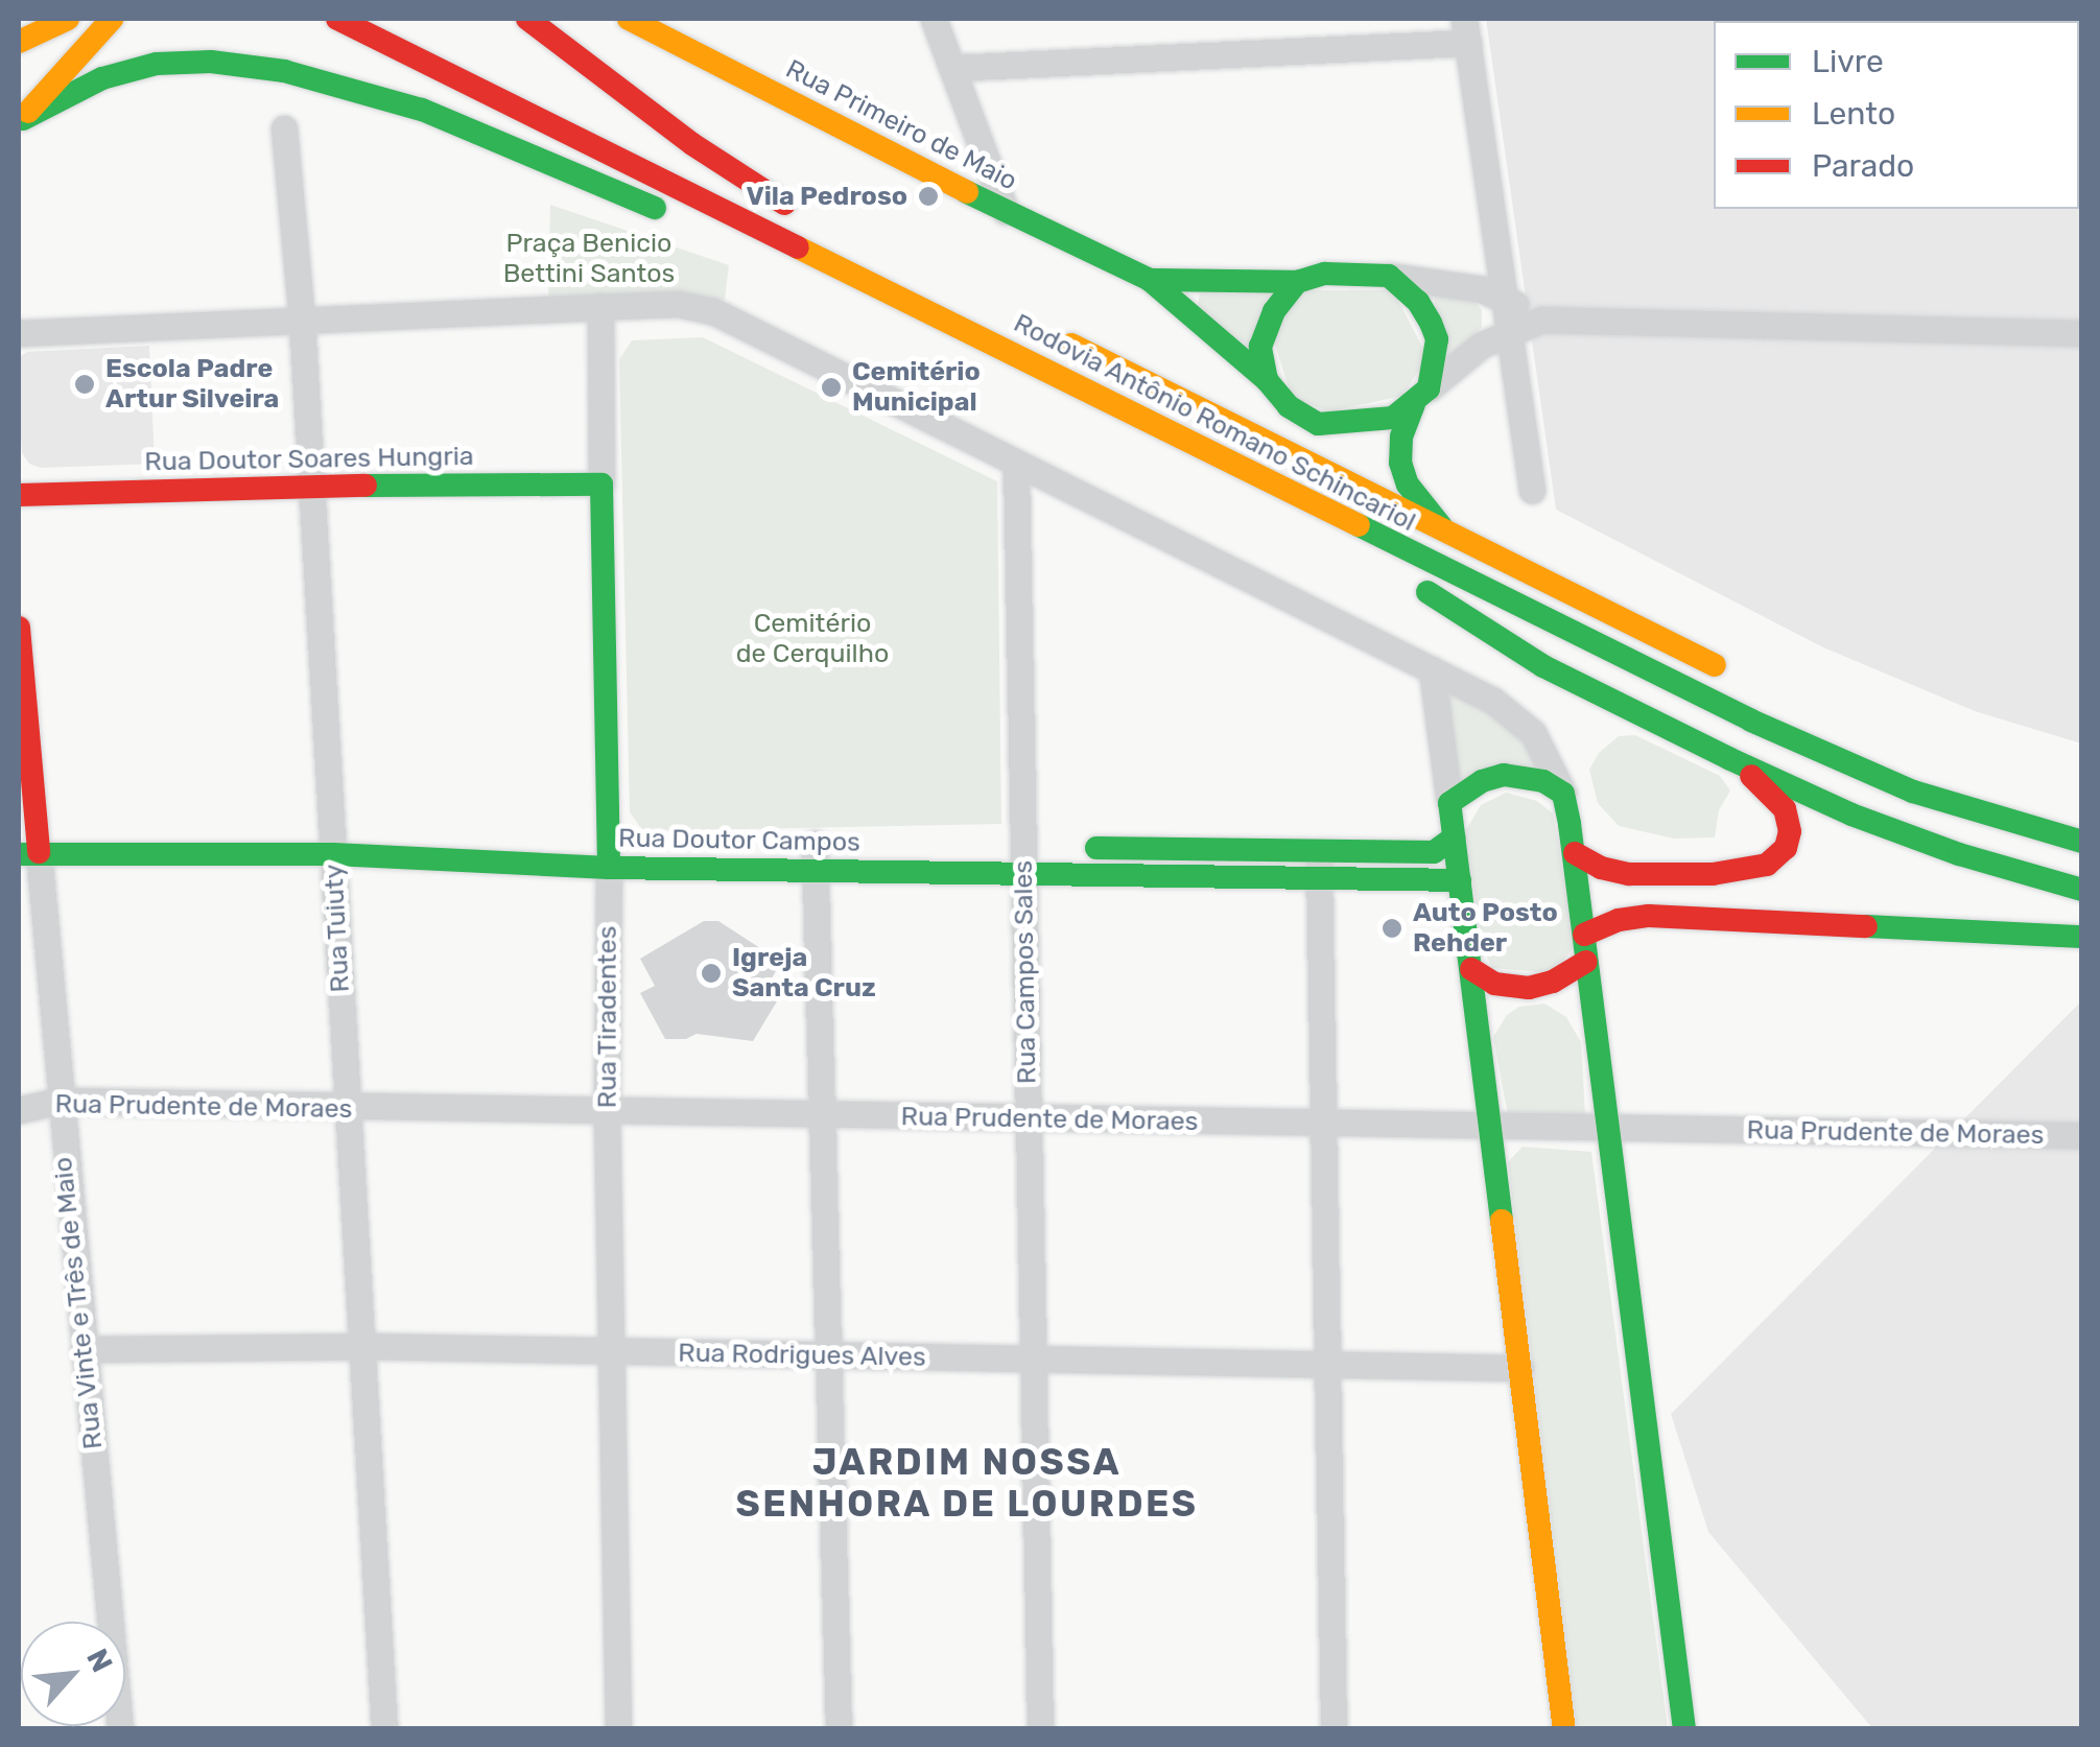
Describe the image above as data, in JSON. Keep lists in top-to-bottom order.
{
  "streets": {
    "main road": [
      "Rua Primeiro de Maio",
      "Rodovia Antônio Romano Schincariol",
      "Rua Doutor Soares Hungria",
      "Rua Doutor Campos",
      "Rua Tiradentes",
      "Rua Vinte e Três de Maio"
    ],
    "street": [
      "Rua Tuiuty",
      "Rua Campos Sales",
      "Rua Prudente de Moraes",
      "Rua Rodrigues Alves"
    ]
  },
  "crossings": [
    ["Rua Doutor Soares Hungria", "Rua Tuiuty"],
    ["Rua Doutor Soares Hungria", "Rua Tiradentes"],
    ["Rua Doutor Campos", "Rua Tuiuty"],
    ["Rua Doutor Campos", "Rua Campos Sales"],
    ["Rua Doutor Campos", "Rua Tiradentes"],
    ["Rua Doutor Campos", "Rua Vinte e Três de Maio"],
    ["Rua Tuiuty", "Rua Prudente de Moraes"],
    ["Rua Tuiuty", "Rua Rodrigues Alves"],
    ["Rua Campos Sales", "Rua Prudente de Moraes"],
    ["Rua Campos Sales", "Rua Rodrigues Alves"],
    ["Rua Tiradentes", "Rua Prudente de Moraes"],
    ["Rua Tiradentes", "Rua Rodrigues Alves"],
    ["Rua Prudente de Moraes", "Rua Vinte e Três de Maio"],
    ["Rua Vinte e Três de Maio", "Rua Rodrigues Alves"]
  ],
  "districts": ["JARDIM NOSSA SENHORA DE LOURDES"],
  "parks": ["Praça Benicio Bettini Santos", "Cemitério de Cerquilho"],
  "places": [
    "Vila Pedroso",
    "Escola Padre Artur Silveira",
    "Cemitério Municipal",
    "Auto Posto Rehder",
    "Igreja Santa Cruz"
  ],
  "legend": ["Livre", "Lento", "Parado"],
  "north": "top right"
}
